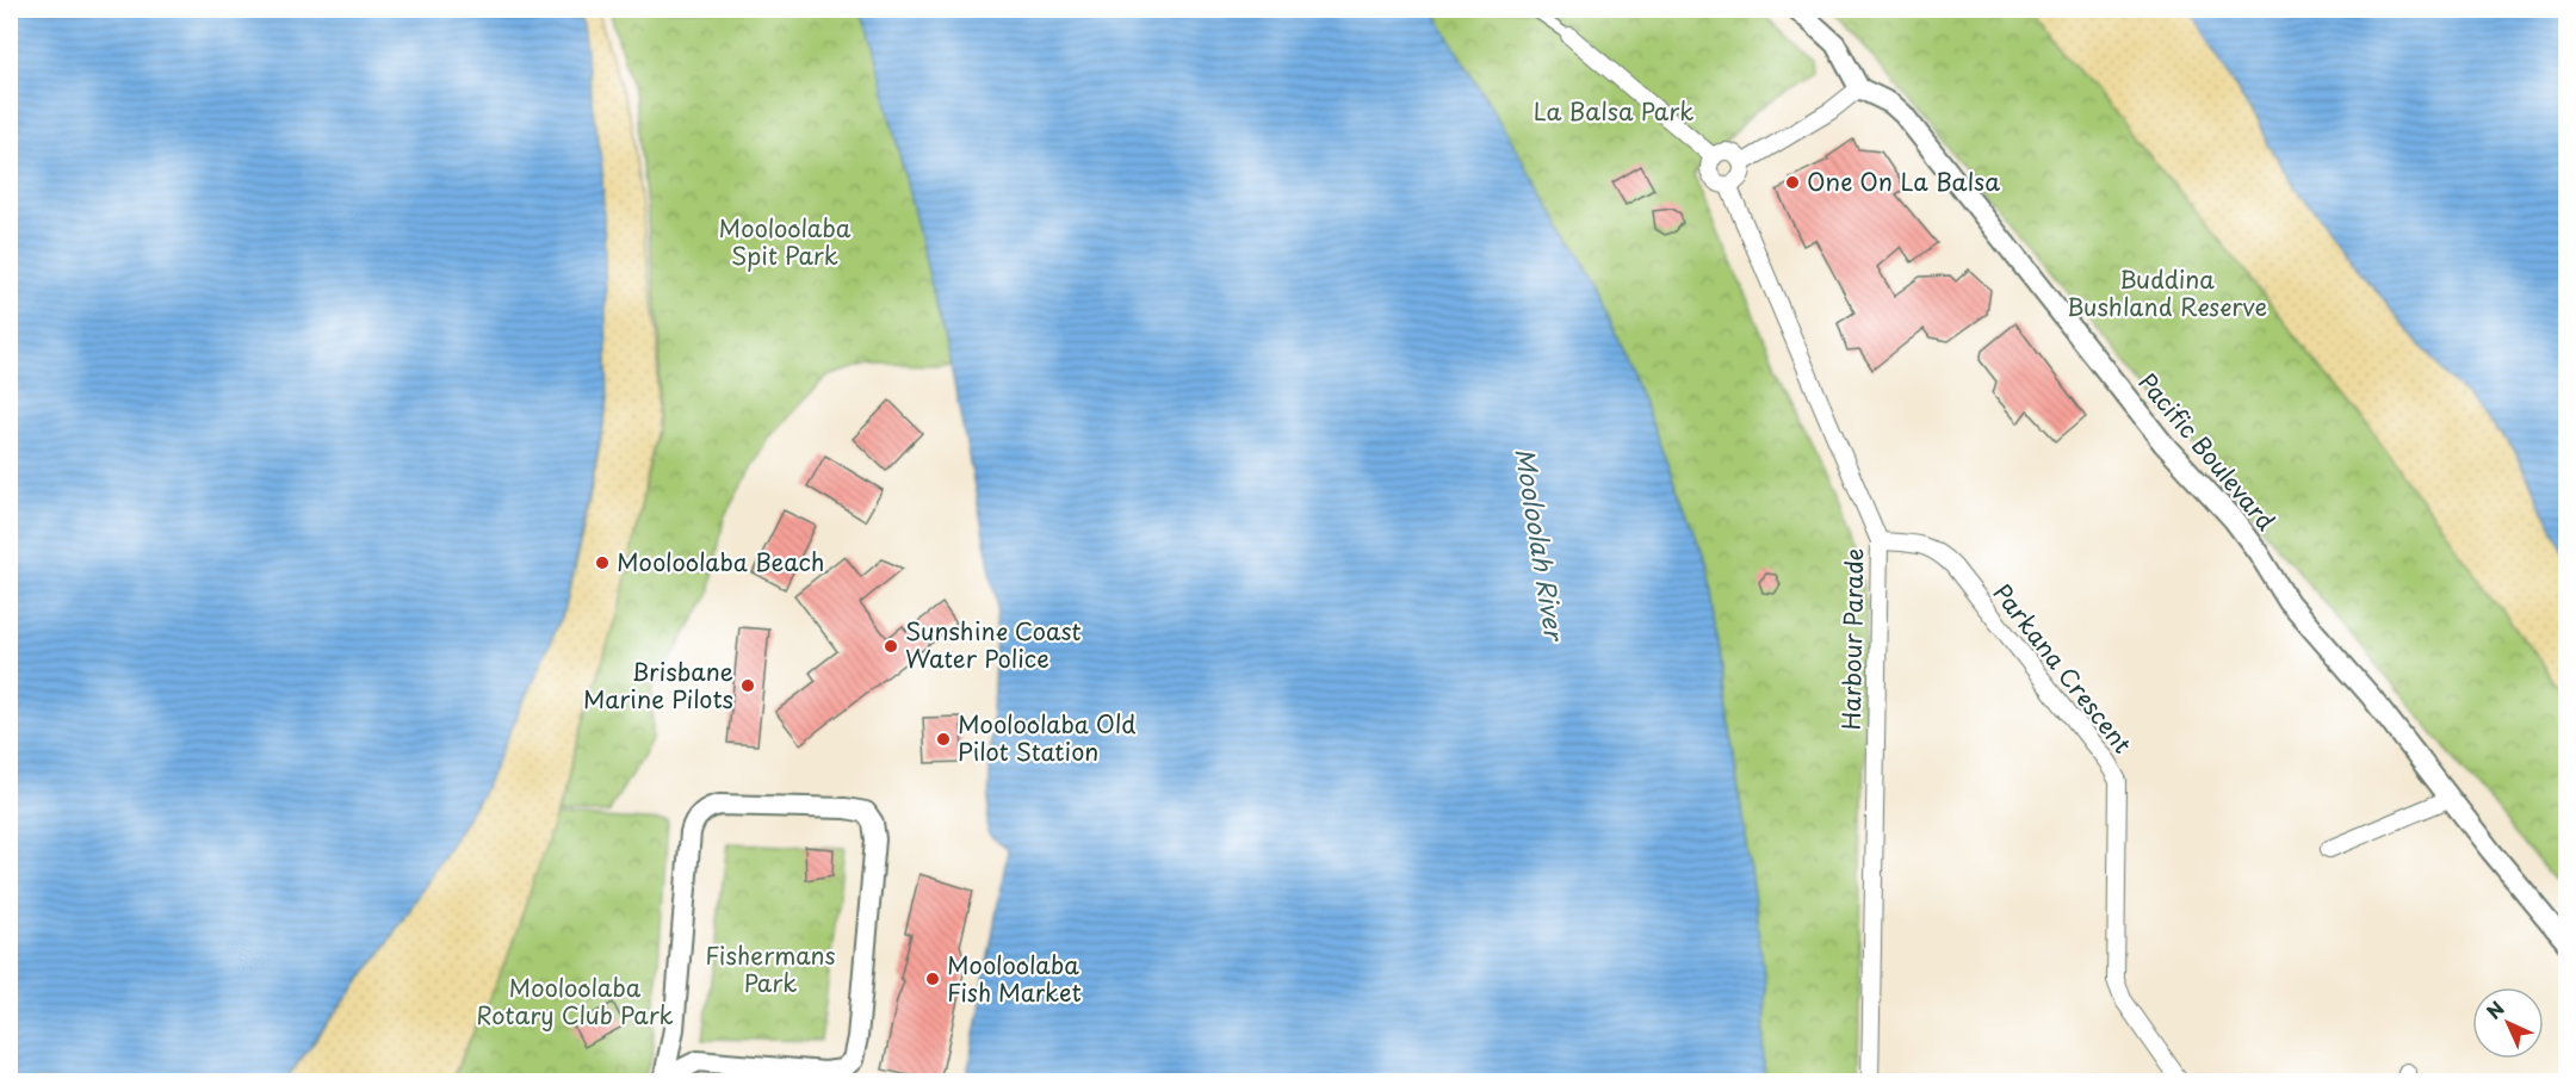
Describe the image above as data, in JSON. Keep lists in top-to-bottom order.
{
  "streets": {
    "street": ["Pacific Boulevard", "Harbour Parade", "Parkana Crescent"]
  },
  "crossings": [
    ["Harbour Parade", "Parkana Crescent"]
  ],
  "water": ["Mooloolah River"],
  "parks": [
    "La Balsa Park",
    "Mooloolaba Spit Park",
    "Buddina Bushland Reserve",
    "Fishermans Park",
    "Mooloolaba Rotary Club Park"
  ],
  "places": [
    "One On La Balsa",
    "Mooloolaba Beach",
    "Sunshine Coast Water Police",
    "Brisbane Marine Pilots",
    "Mooloolaba Old Pilot Station",
    "Mooloolaba Fish Market"
  ],
  "north": "top left"
}
